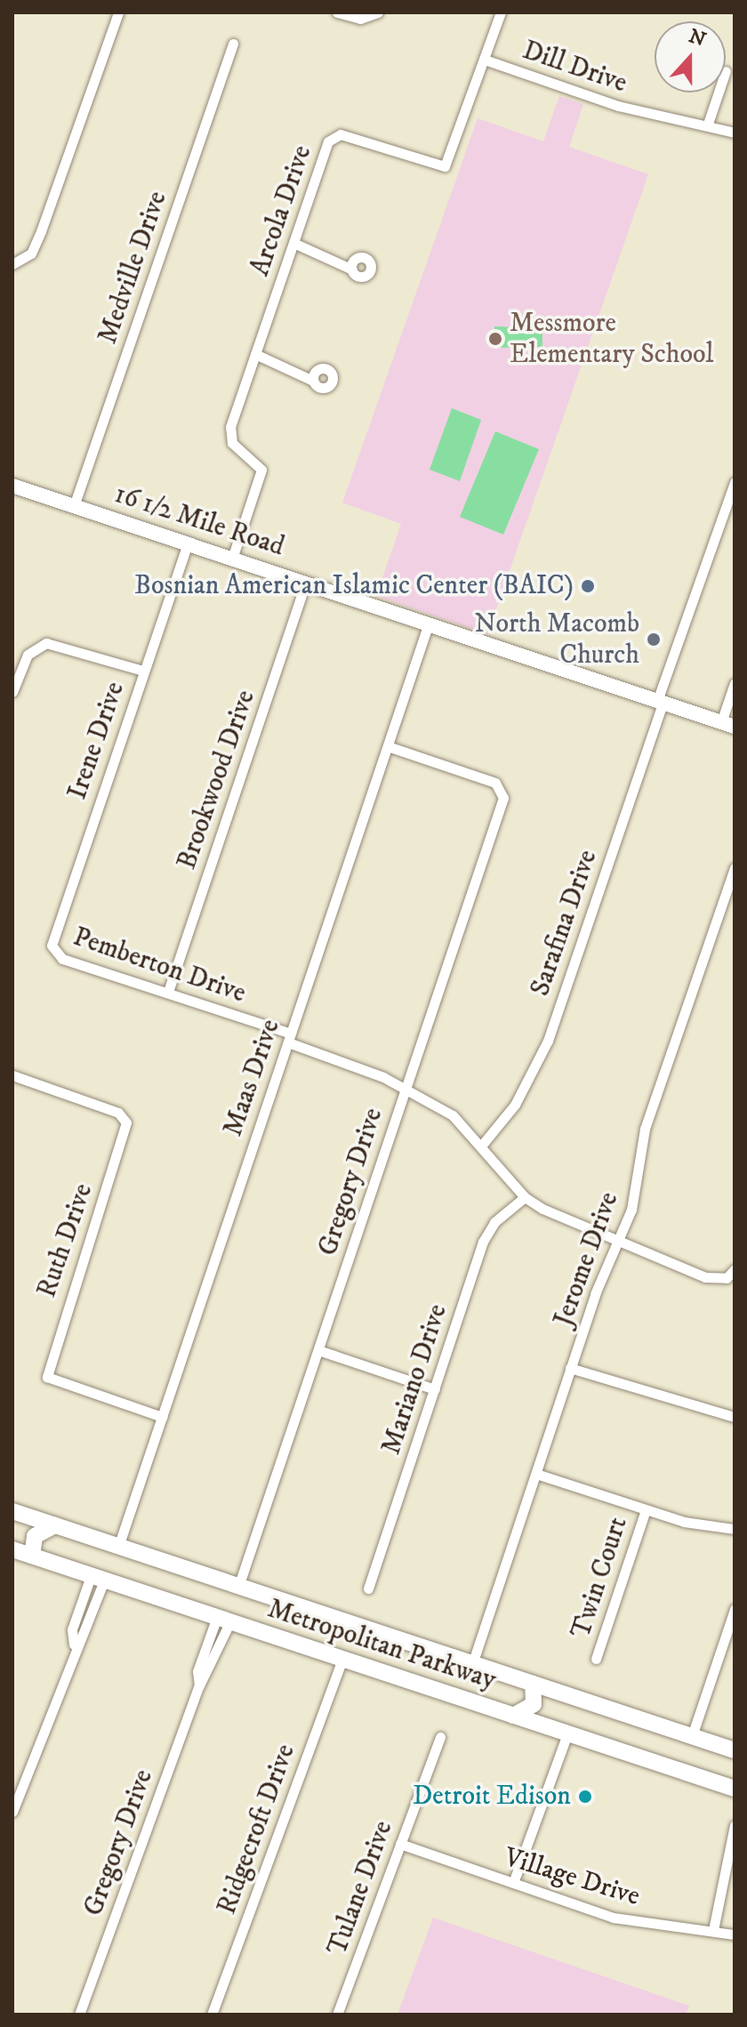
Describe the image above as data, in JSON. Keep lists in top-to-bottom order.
{
  "streets": {
    "main road": ["Metropolitan Parkway"],
    "street": [
      "Dill Drive",
      "Arcola Drive",
      "Medville Drive",
      "16 1/2 Mile Road",
      "Irene Drive",
      "Brookwood Drive",
      "Sarafina Drive",
      "Pemberton Drive",
      "Maas Drive",
      "Gregory Drive",
      "Ruth Drive",
      "Jerome Drive",
      "Mariano Drive",
      "Twin Court",
      "Ridgecroft Drive",
      "Village Drive",
      "Tulane Drive"
    ]
  },
  "crossings": [
    ["Dill Drive", "Arcola Drive"],
    ["Arcola Drive", "16 1/2 Mile Road"],
    ["Medville Drive", "16 1/2 Mile Road"],
    ["16 1/2 Mile Road", "Irene Drive"],
    ["16 1/2 Mile Road", "Brookwood Drive"],
    ["16 1/2 Mile Road", "Sarafina Drive"],
    ["16 1/2 Mile Road", "Maas Drive"],
    ["Irene Drive", "Pemberton Drive"],
    ["Brookwood Drive", "Pemberton Drive"],
    ["Sarafina Drive", "Pemberton Drive"],
    ["Pemberton Drive", "Maas Drive"],
    ["Pemberton Drive", "Gregory Drive"],
    ["Pemberton Drive", "Jerome Drive"],
    ["Pemberton Drive", "Mariano Drive"],
    ["Maas Drive", "Gregory Drive"],
    ["Maas Drive", "Ruth Drive"],
    ["Maas Drive", "Metropolitan Parkway"],
    ["Gregory Drive", "Metropolitan Parkway"],
    ["Jerome Drive", "Metropolitan Parkway"],
    ["Metropolitan Parkway", "Ridgecroft Drive"],
    ["Village Drive", "Tulane Drive"]
  ],
  "places": [
    "Messmore Elementary School",
    "Bosnian American Islamic Center (BAIC)",
    "North Macomb Church",
    "Detroit Edison"
  ],
  "north": "top"
}
